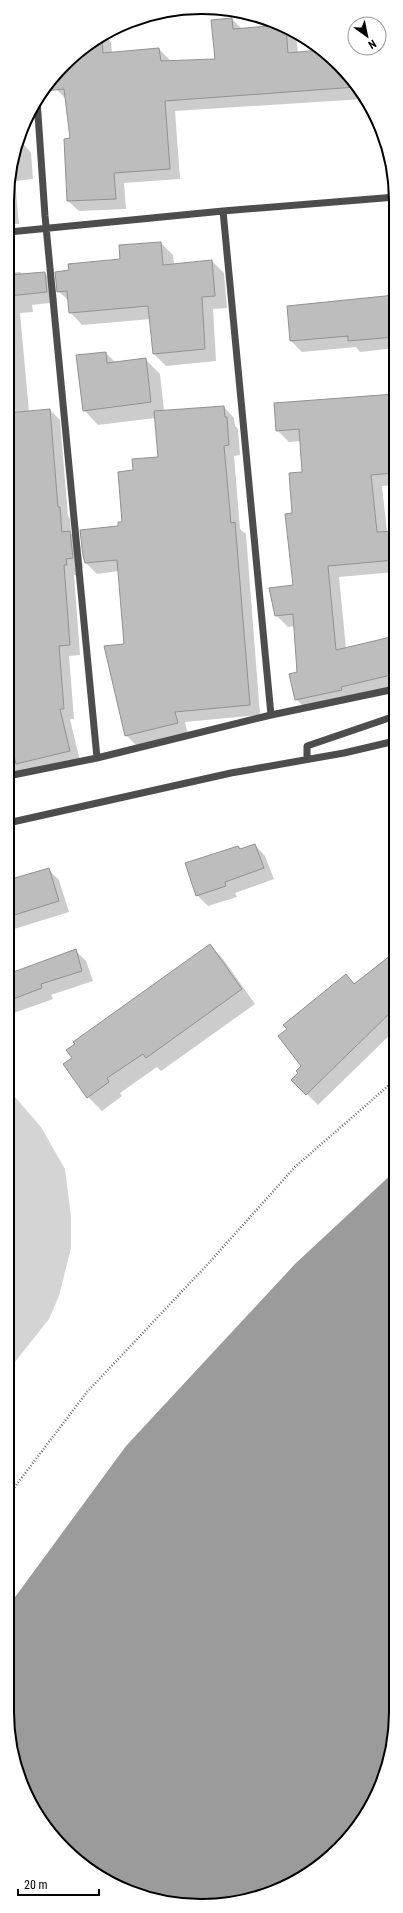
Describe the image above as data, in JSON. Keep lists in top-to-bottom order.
{
  "scale_bar": "20 m",
  "north": "bottom right"
}
